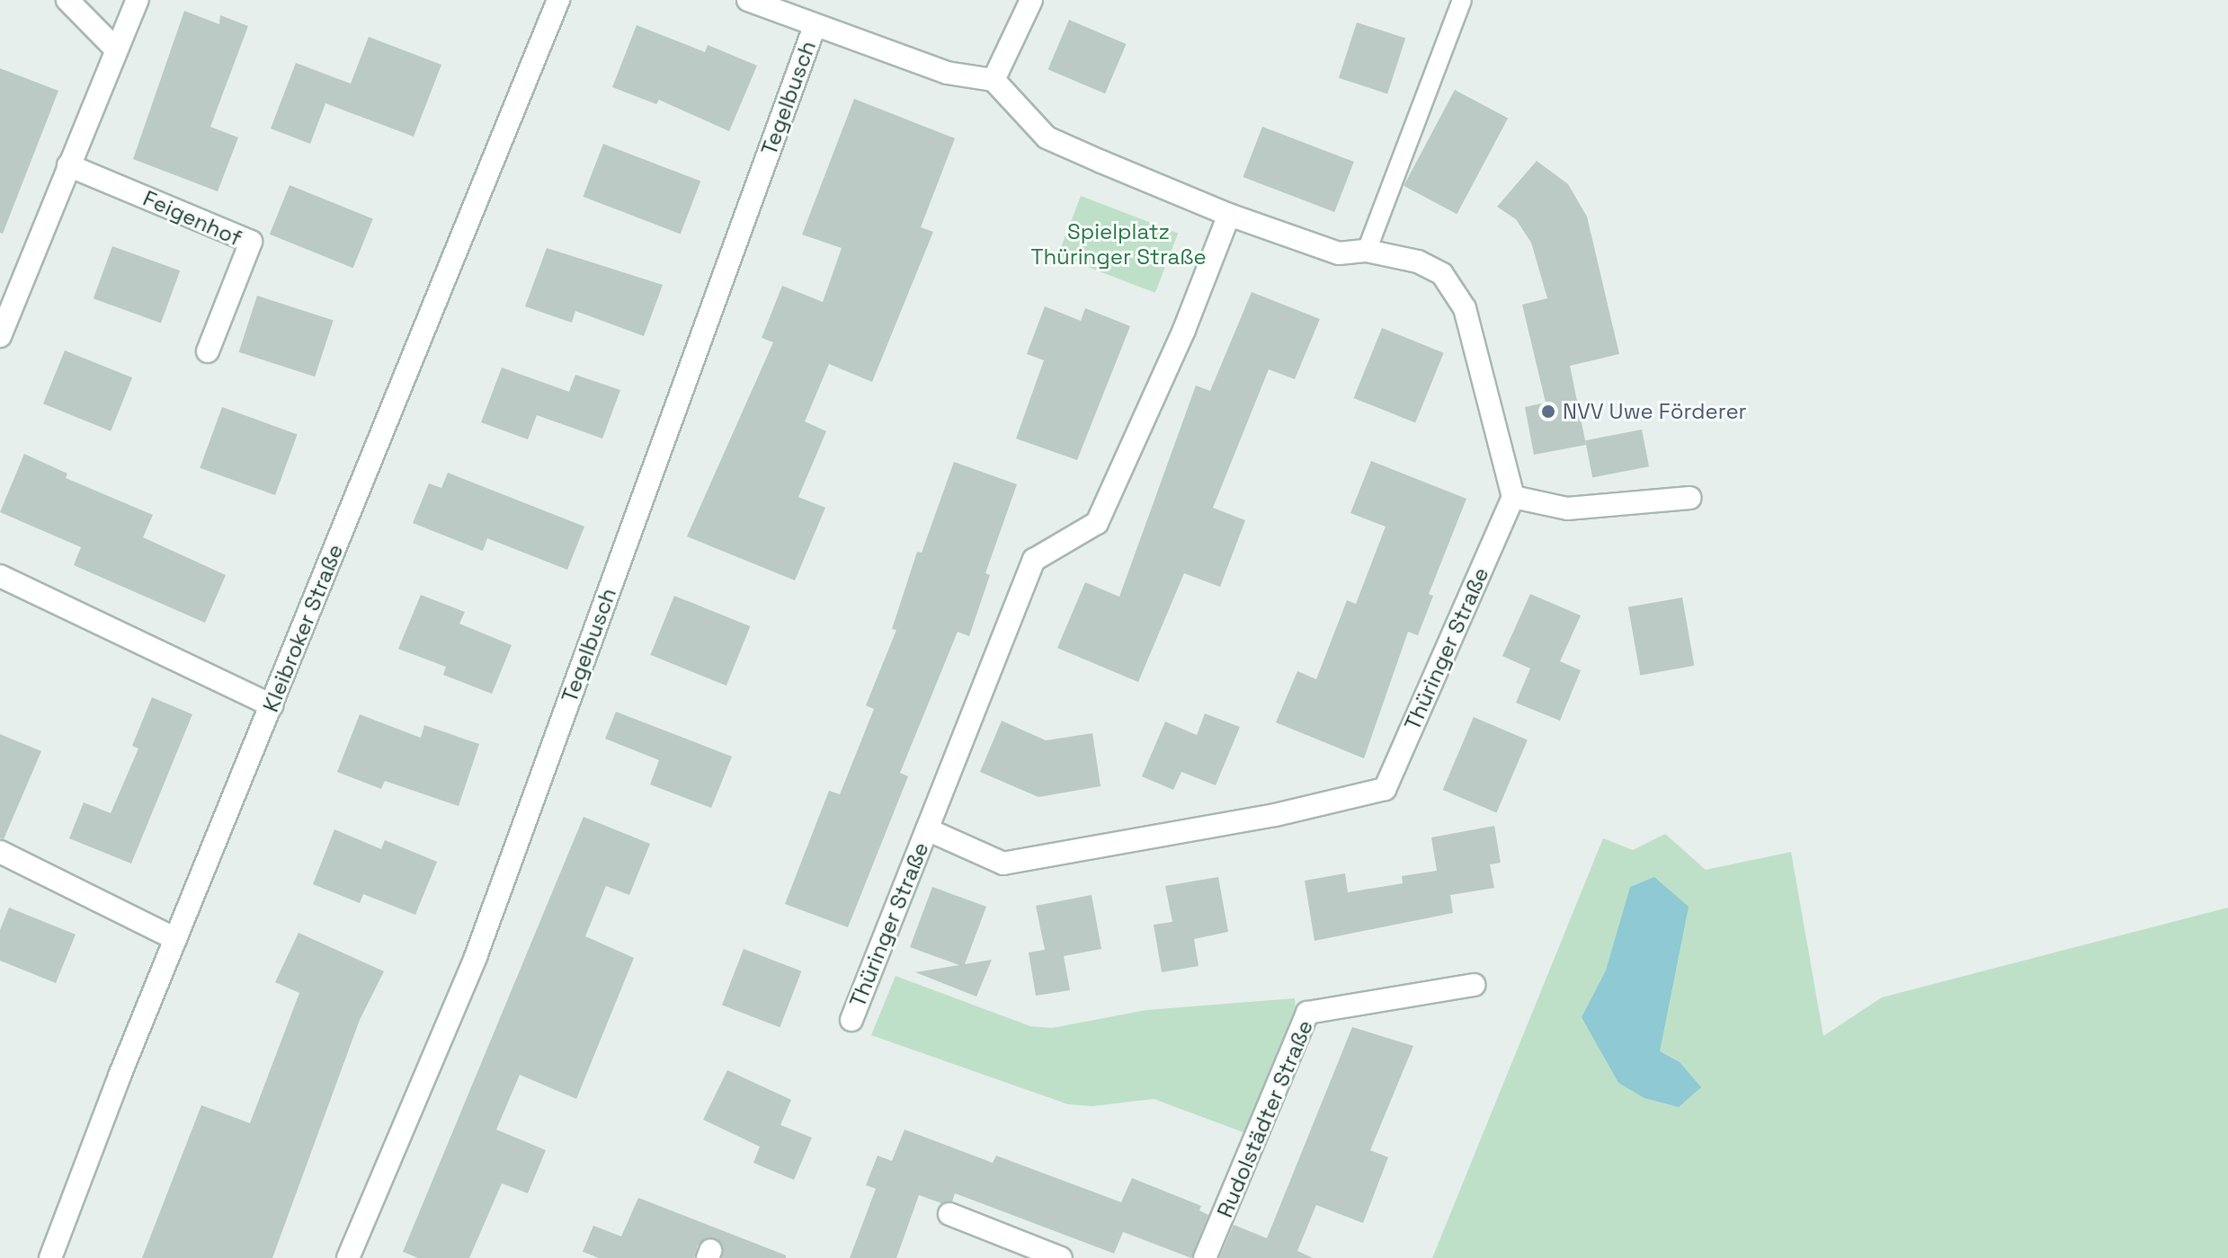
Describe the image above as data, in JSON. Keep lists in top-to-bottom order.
{
  "streets": {
    "street": [
      "Tegelbusch",
      "Feigenhof",
      "Kleibroker Straße",
      "Thüringer Straße",
      "Rudolstädter Straße"
    ]
  },
  "parks": ["Spielplatz Thüringer Straße"],
  "places": ["NVV Uwe Förderer"]
}
